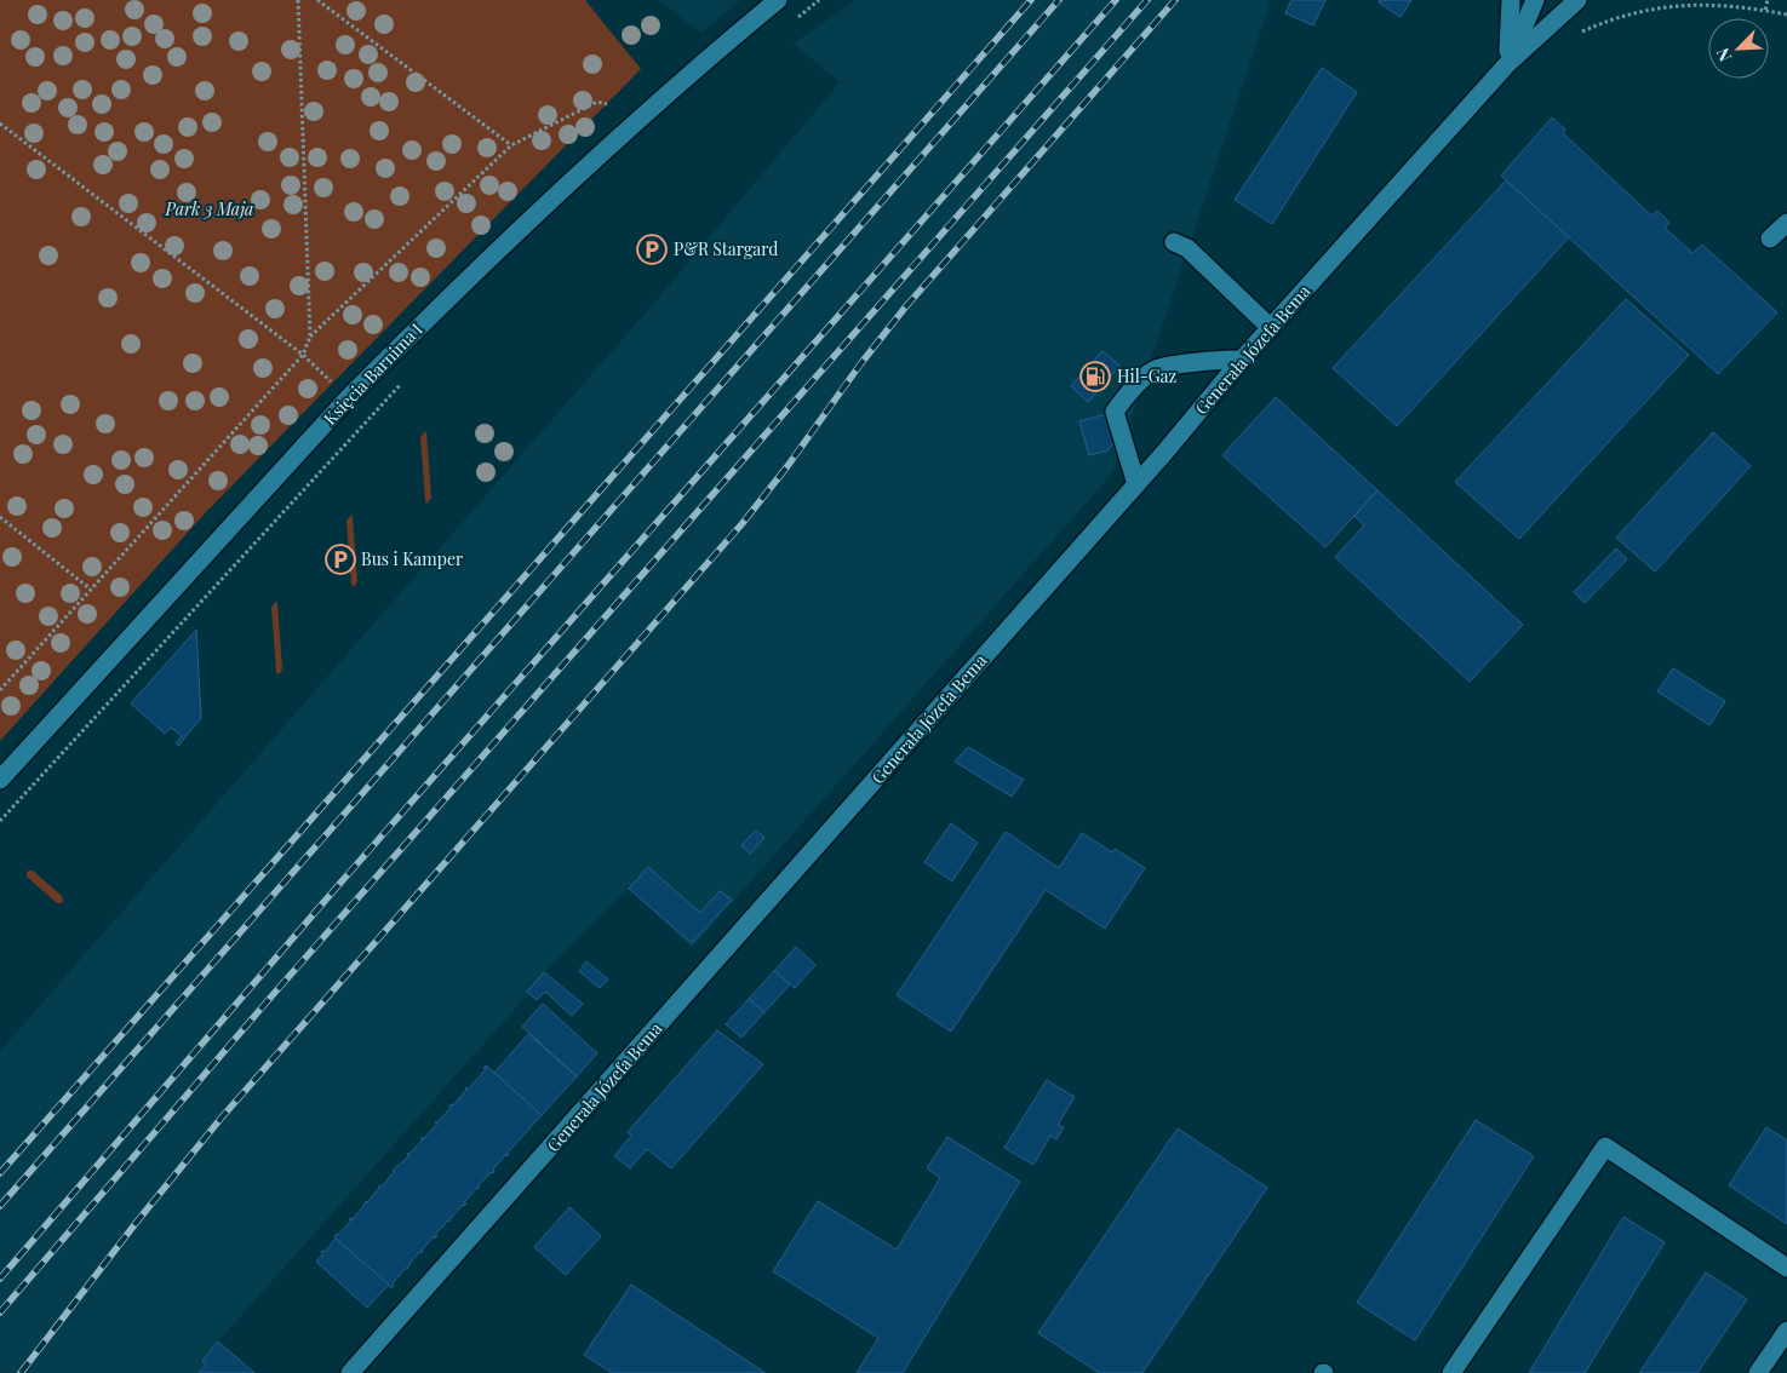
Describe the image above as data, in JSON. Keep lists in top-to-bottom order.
{
  "streets": {
    "street": ["Generała Józefa Bema", "Księcia Barnima I"]
  },
  "parks": ["Park 3 Maja"],
  "places": {
    "parking": ["P&R Stargard", "Bus i Kamper"],
    "fuel station": ["Hil-Gaz"]
  },
  "north": "bottom left"
}
